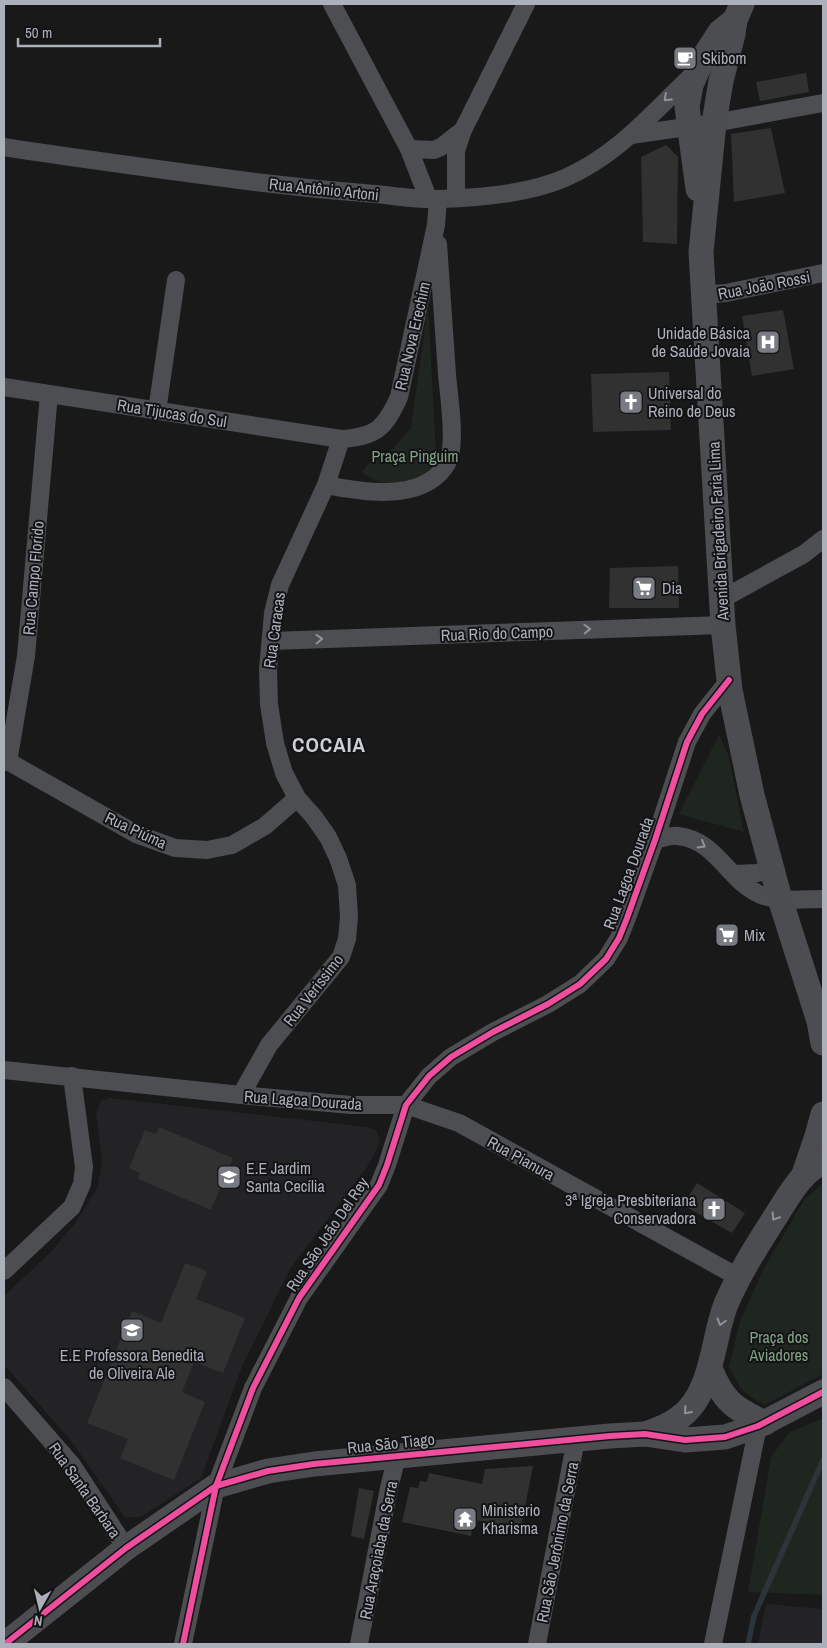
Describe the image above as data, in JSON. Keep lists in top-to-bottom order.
{
  "streets": {
    "main road": ["Avenida Brigadeiro Faria Lima", "Rua São Tiago"],
    "street": [
      "Rua Antônio Artoni",
      "Rua João Rossi",
      "Rua Nova Erechim",
      "Rua Tijucas do Sul",
      "Rua Campo Florido",
      "Rua Caracas",
      "Rua Rio do Campo",
      "Rua Piúma",
      "Rua Lagoa Dourada",
      "Rua Verissimo",
      "Rua Pianura",
      "Rua São João Del Rey",
      "Rua Santa Barbara",
      "Rua São Jerônimo da Serra",
      "Rua Araçoiaba da Serra"
    ]
  },
  "crossings": [
    ["Rua Antônio Artoni", "Rua Nova Erechim"],
    ["Rua João Rossi", "Avenida Brigadeiro Faria Lima"],
    ["Rua Nova Erechim", "Rua Tijucas do Sul"],
    ["Rua Nova Erechim", "Rua Caracas"],
    ["Rua Tijucas do Sul", "Rua Campo Florido"],
    ["Rua Tijucas do Sul", "Rua Caracas"],
    ["Avenida Brigadeiro Faria Lima", "Rua Rio do Campo"],
    ["Avenida Brigadeiro Faria Lima", "Rua Lagoa Dourada"],
    ["Rua Campo Florido", "Rua Piúma"],
    ["Rua Caracas", "Rua Rio do Campo"],
    ["Rua Caracas", "Rua Piúma"],
    ["Rua Caracas", "Rua Verissimo"],
    ["Rua Piúma", "Rua Verissimo"],
    ["Rua Lagoa Dourada", "Rua Verissimo"],
    ["Rua Lagoa Dourada", "Rua Pianura"],
    ["Rua Lagoa Dourada", "Rua São João Del Rey"],
    ["Rua Pianura", "Rua São João Del Rey"],
    ["Rua São João Del Rey", "Rua São Tiago"],
    ["Rua São Tiago", "Rua Santa Barbara"],
    ["Rua São Tiago", "Rua São Jerônimo da Serra"],
    ["Rua São Tiago", "Rua Araçoiaba da Serra"]
  ],
  "one_way": ["Rua Rio do Campo"],
  "districts": ["COCAIA"],
  "parks": ["Praça Pinguim", "Praça dos Aviadores"],
  "places": {
    "cafe": ["Skibom"],
    "hospital": ["Unidade Básica de Saúde Jovaia"],
    "church": ["Universal do Reino de Deus", "3ª Igreja Presbiteriana Conservadora"],
    "supermarket": ["Dia", "Mix"],
    "school or university": ["E.E Jardim Santa Cecília", "E.E Professora Benedita de Oliveira Ale"],
    "temple": ["Ministerio Kharisma"]
  },
  "scale_bar": "50 m",
  "north": "bottom"
}
